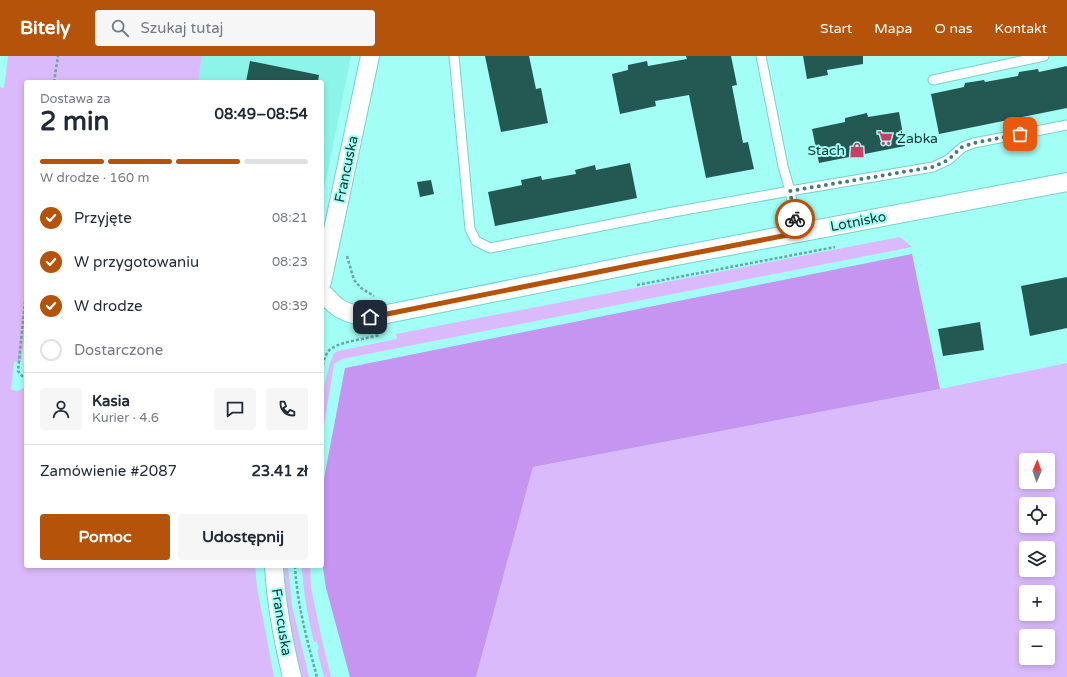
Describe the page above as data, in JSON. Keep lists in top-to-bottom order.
{
  "streets": {
    "street": ["Francuska", "Lotnisko"]
  },
  "places": {
    "supermarket": ["Żabka"],
    "shop": ["Stach"]
  },
  "north": "top",
  "page": {
    "header": "Bitely",
    "search": "Szukaj tutaj",
    "nav": [
      "Start",
      "Mapa",
      "O nas",
      "Kontakt"
    ],
    "heading": ["2 min", "Dostawa za", "08:49–08:54"],
    "panel": [
      "Kasia",
      "Kurier · 4.6",
      "Zamówienie #2087",
      "23.41 zł"
    ],
    "bar": "W drodze · 160 m",
    "list": [
      ["Przyjęte", "08:21"],
      ["W przygotowaniu", "08:23"],
      ["W drodze", "08:39"],
      "Dostarczone"
    ],
    "map_buttons": ["+", "−"],
    "buttons": ["Pomoc", "Udostępnij"]
  }
}
